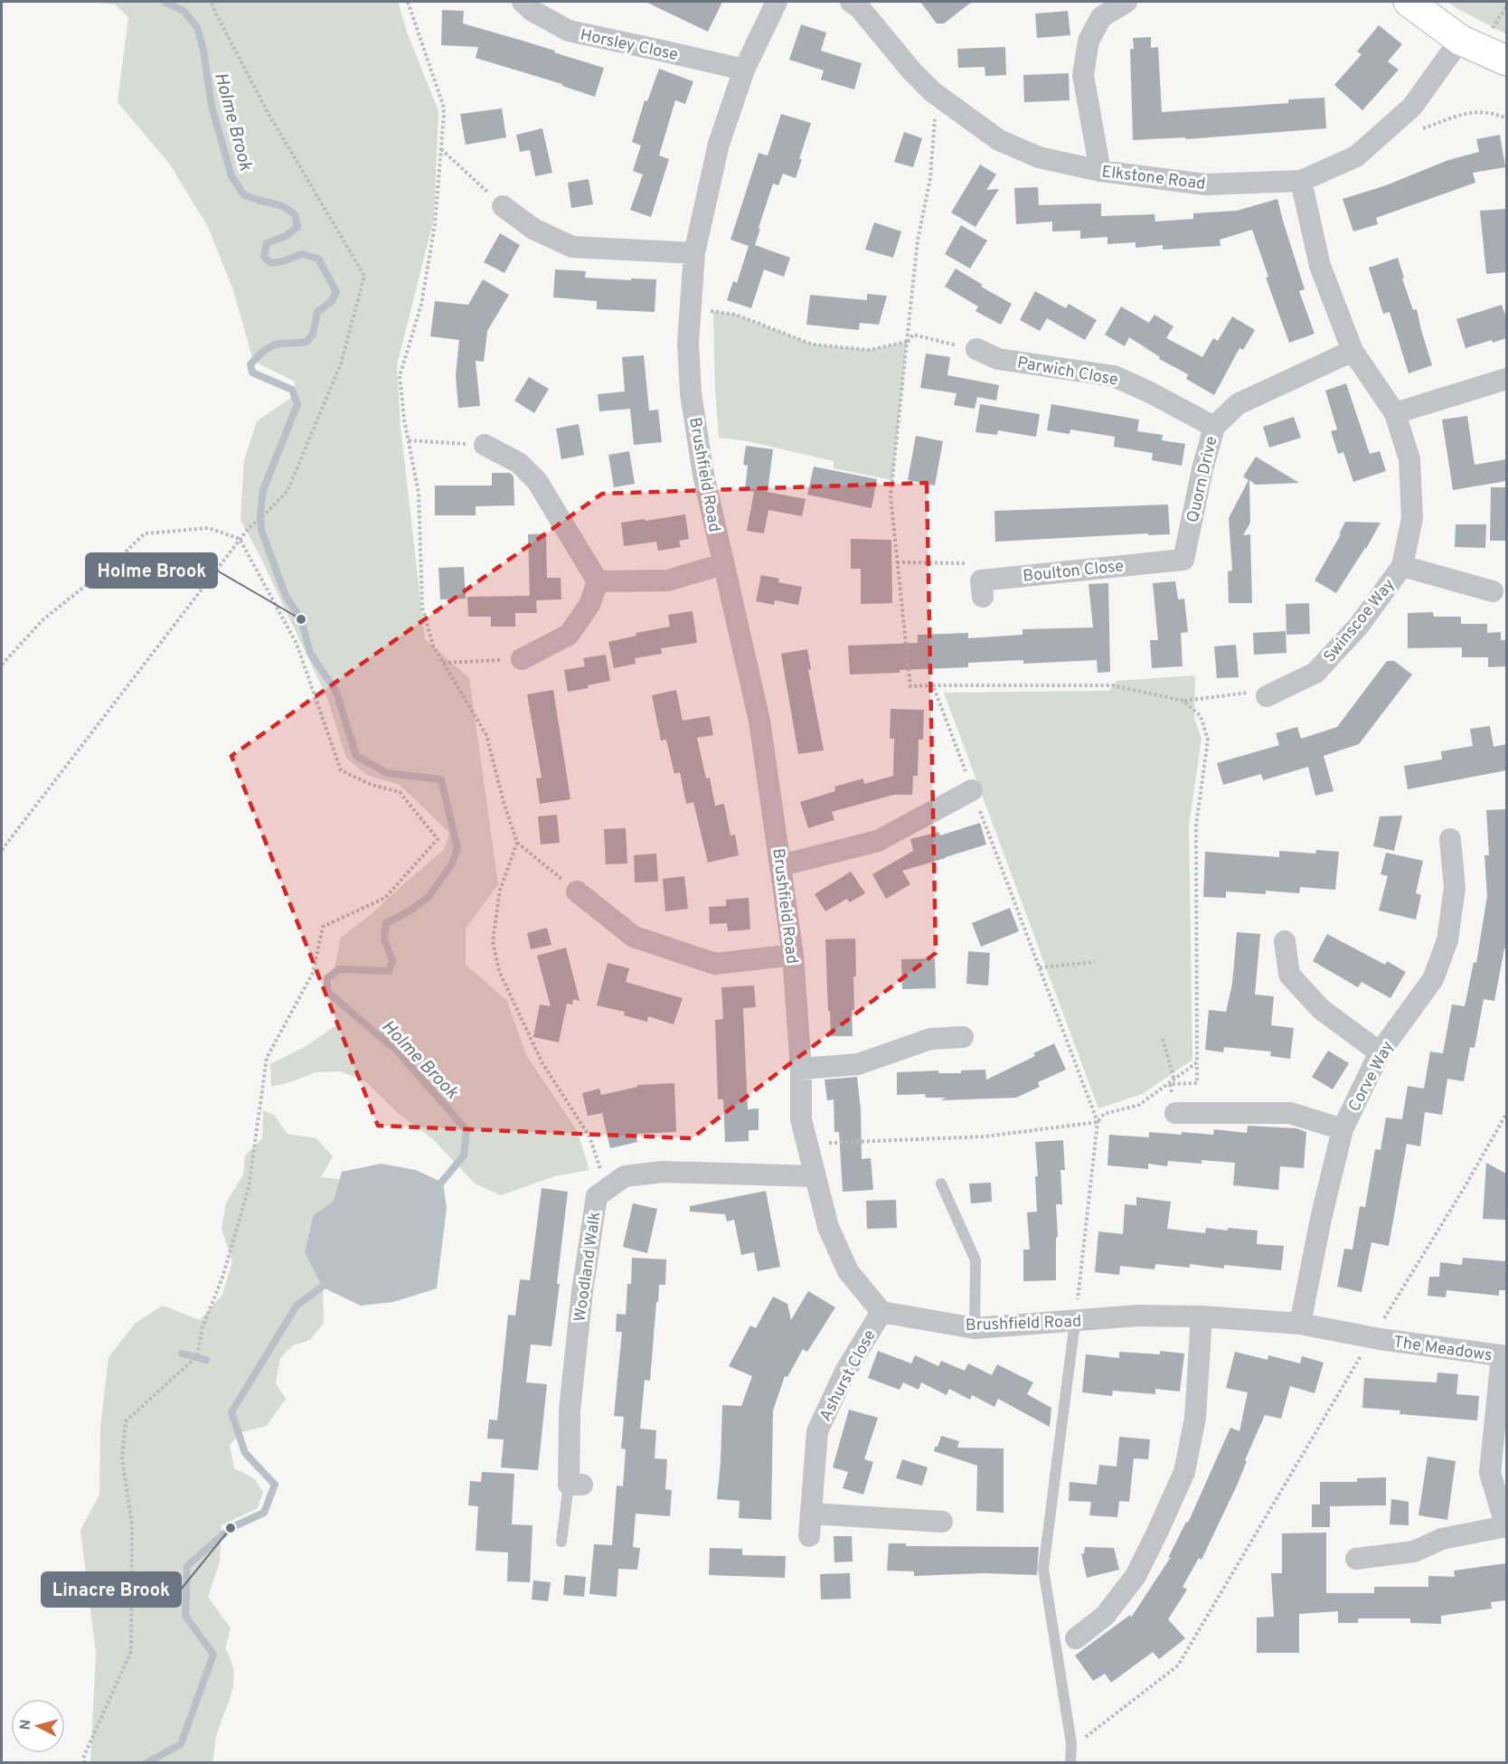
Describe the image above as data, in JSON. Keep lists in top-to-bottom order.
{
  "streets": {
    "street": [
      "Horsley Close",
      "Elkstone Road",
      "Parwich Close",
      "Brushfield Road",
      "Quorn Drive",
      "Boulton Close",
      "Swinscoe Way",
      "Corve Way",
      "Woodland Walk",
      "The Meadows",
      "Ashurst Close"
    ]
  },
  "crossings": [
    ["Horsley Close", "Brushfield Road"],
    ["Elkstone Road", "Swinscoe Way"],
    ["Parwich Close", "Quorn Drive"],
    ["Brushfield Road", "Corve Way"],
    ["Brushfield Road", "Woodland Walk"],
    ["Brushfield Road", "The Meadows"],
    ["Brushfield Road", "Ashurst Close"],
    ["Quorn Drive", "Boulton Close"],
    ["Quorn Drive", "Swinscoe Way"]
  ],
  "water": ["Holme Brook"],
  "places": ["Holme Brook", "Linacre Brook"],
  "north": "left"
}
